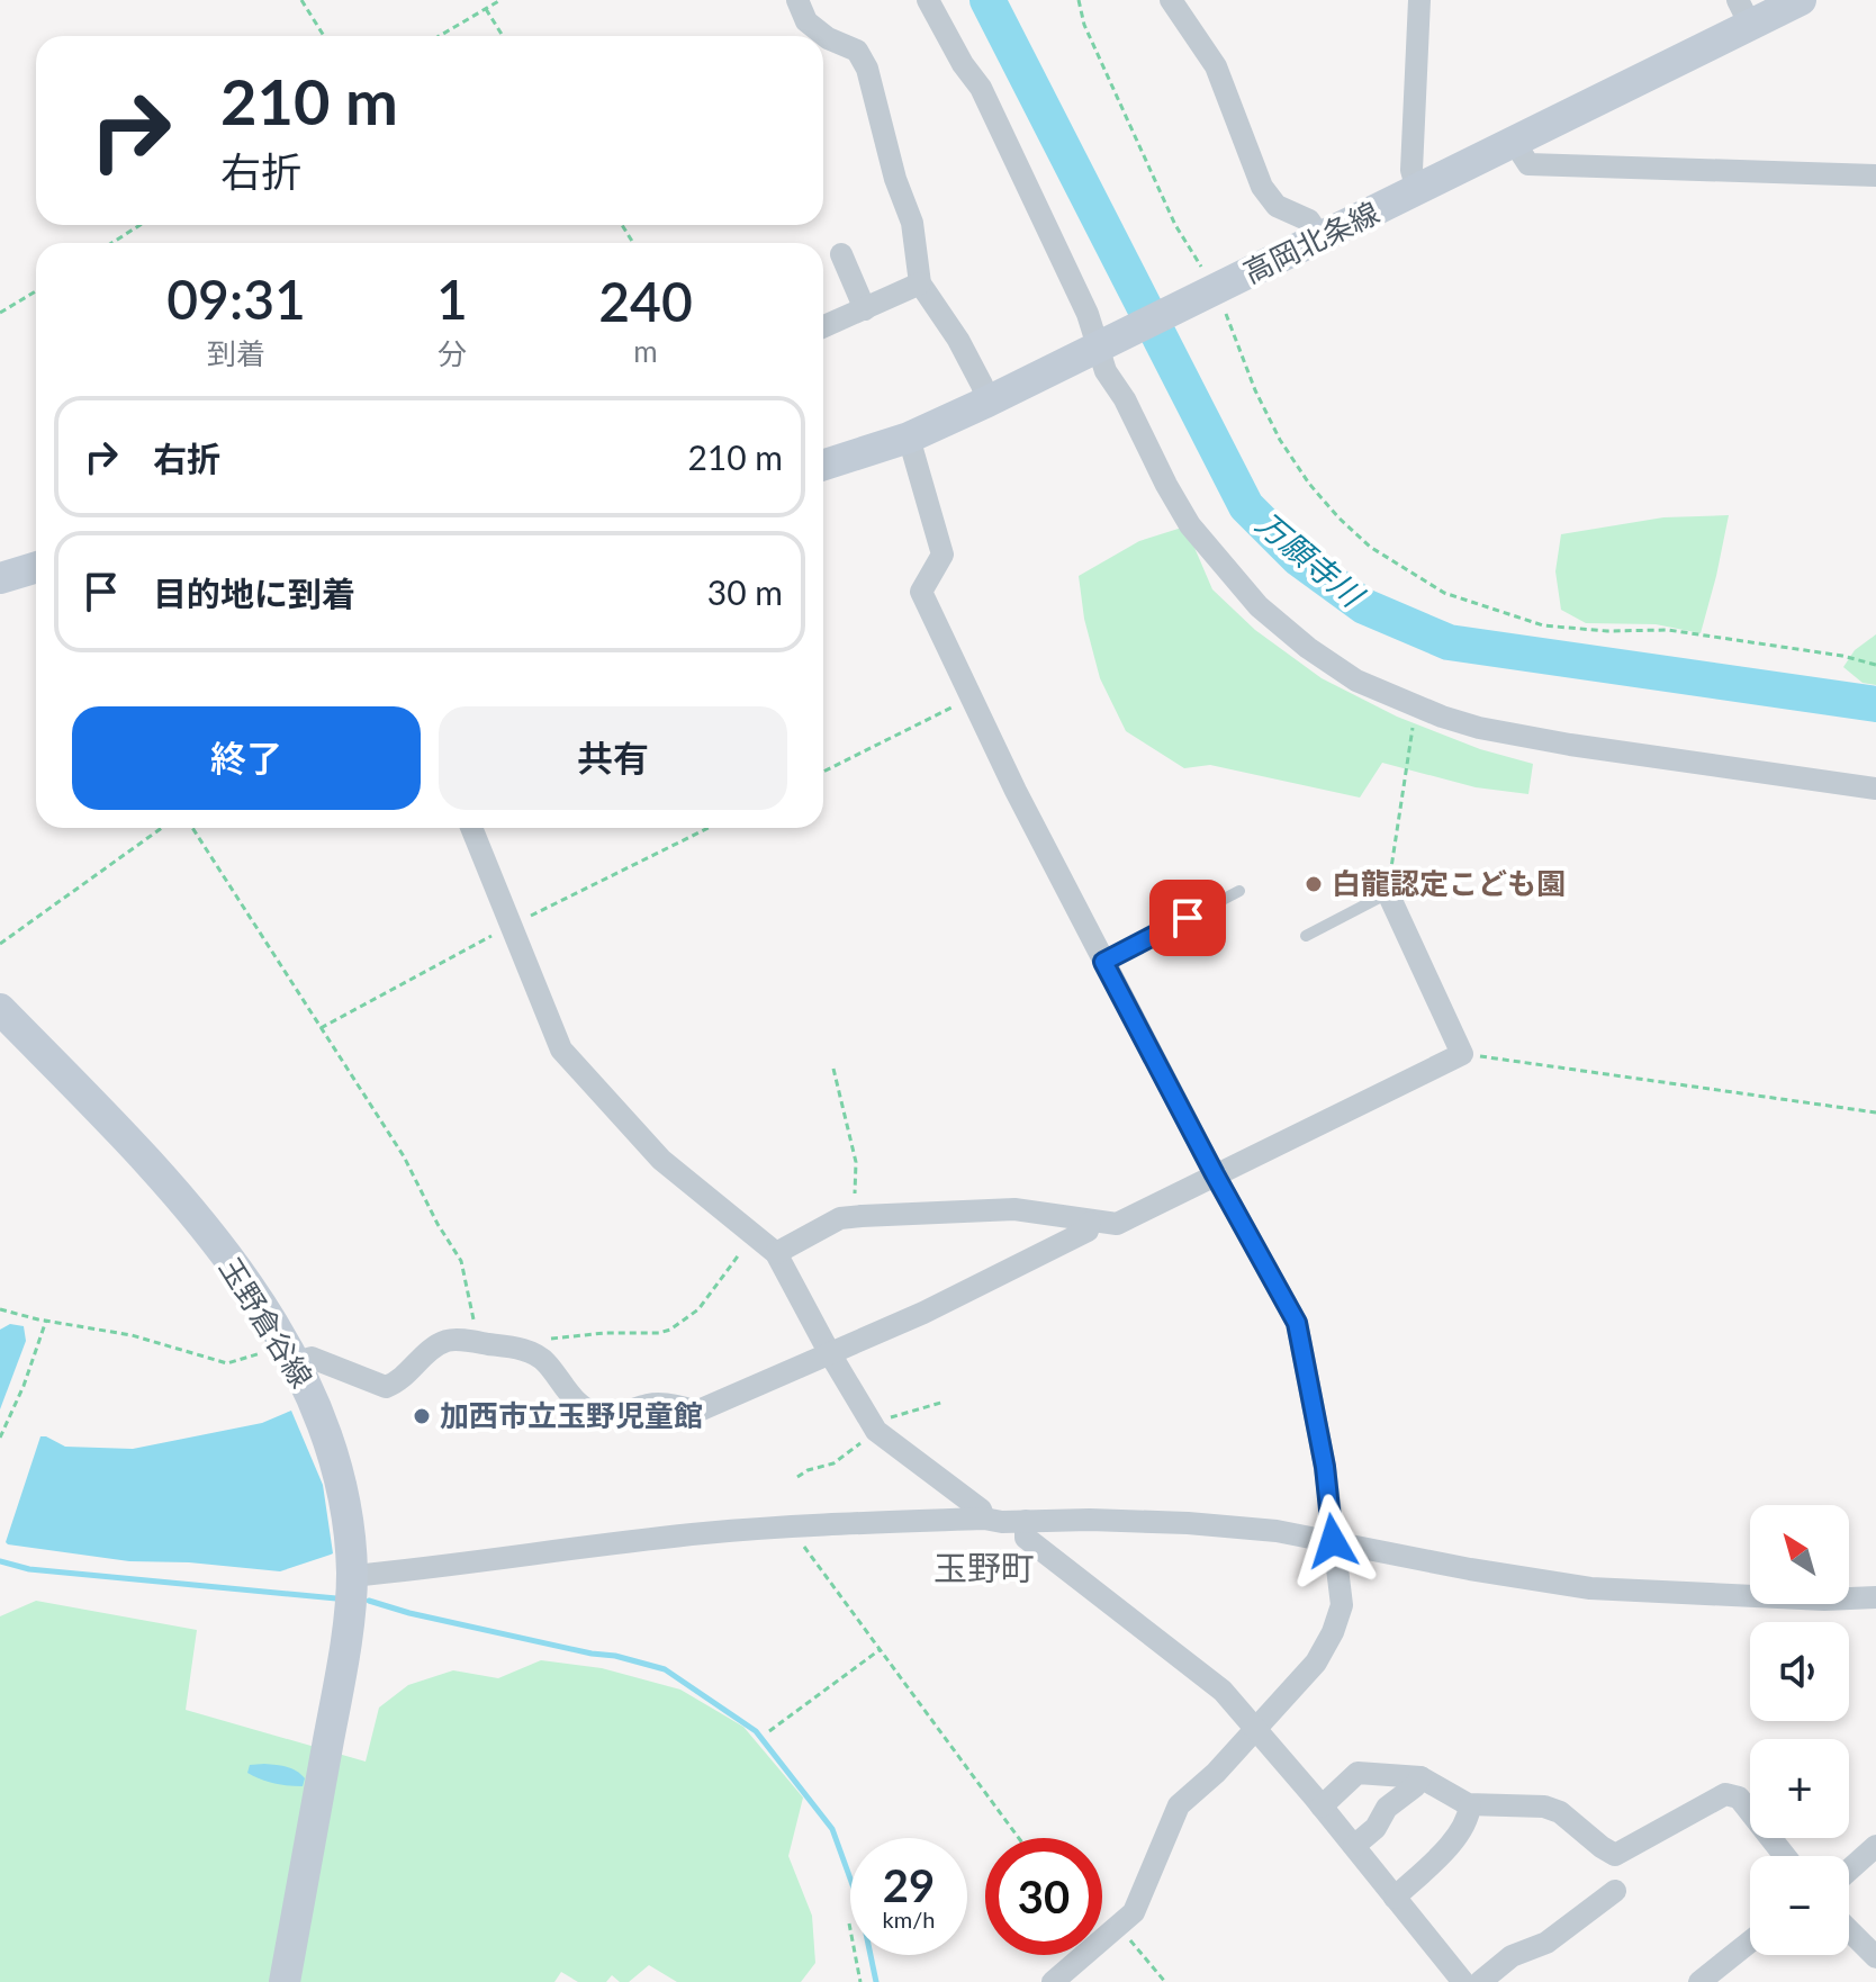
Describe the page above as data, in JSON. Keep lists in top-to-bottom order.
{
  "streets": {
    "main road": ["高岡北条線", "玉野倉谷線"]
  },
  "districts": ["玉野町"],
  "water": ["万願寺川"],
  "places": ["白龍認定こども園", "加西市立玉野児童館"],
  "north": "top left",
  "page": {
    "turn": ["210 m", "右折"],
    "eta": [
      "09:31",
      "到着",
      "1",
      "分",
      "240",
      "m"
    ],
    "list": [
      {
        "name": "右折",
        "value": "210 m"
      },
      {
        "name": "目的地に到着",
        "value": "30 m"
      }
    ],
    "buttons": ["終了", "共有"],
    "map_buttons": ["+", "−"],
    "speed": "29 km/h",
    "limit": "30"
  }
}
